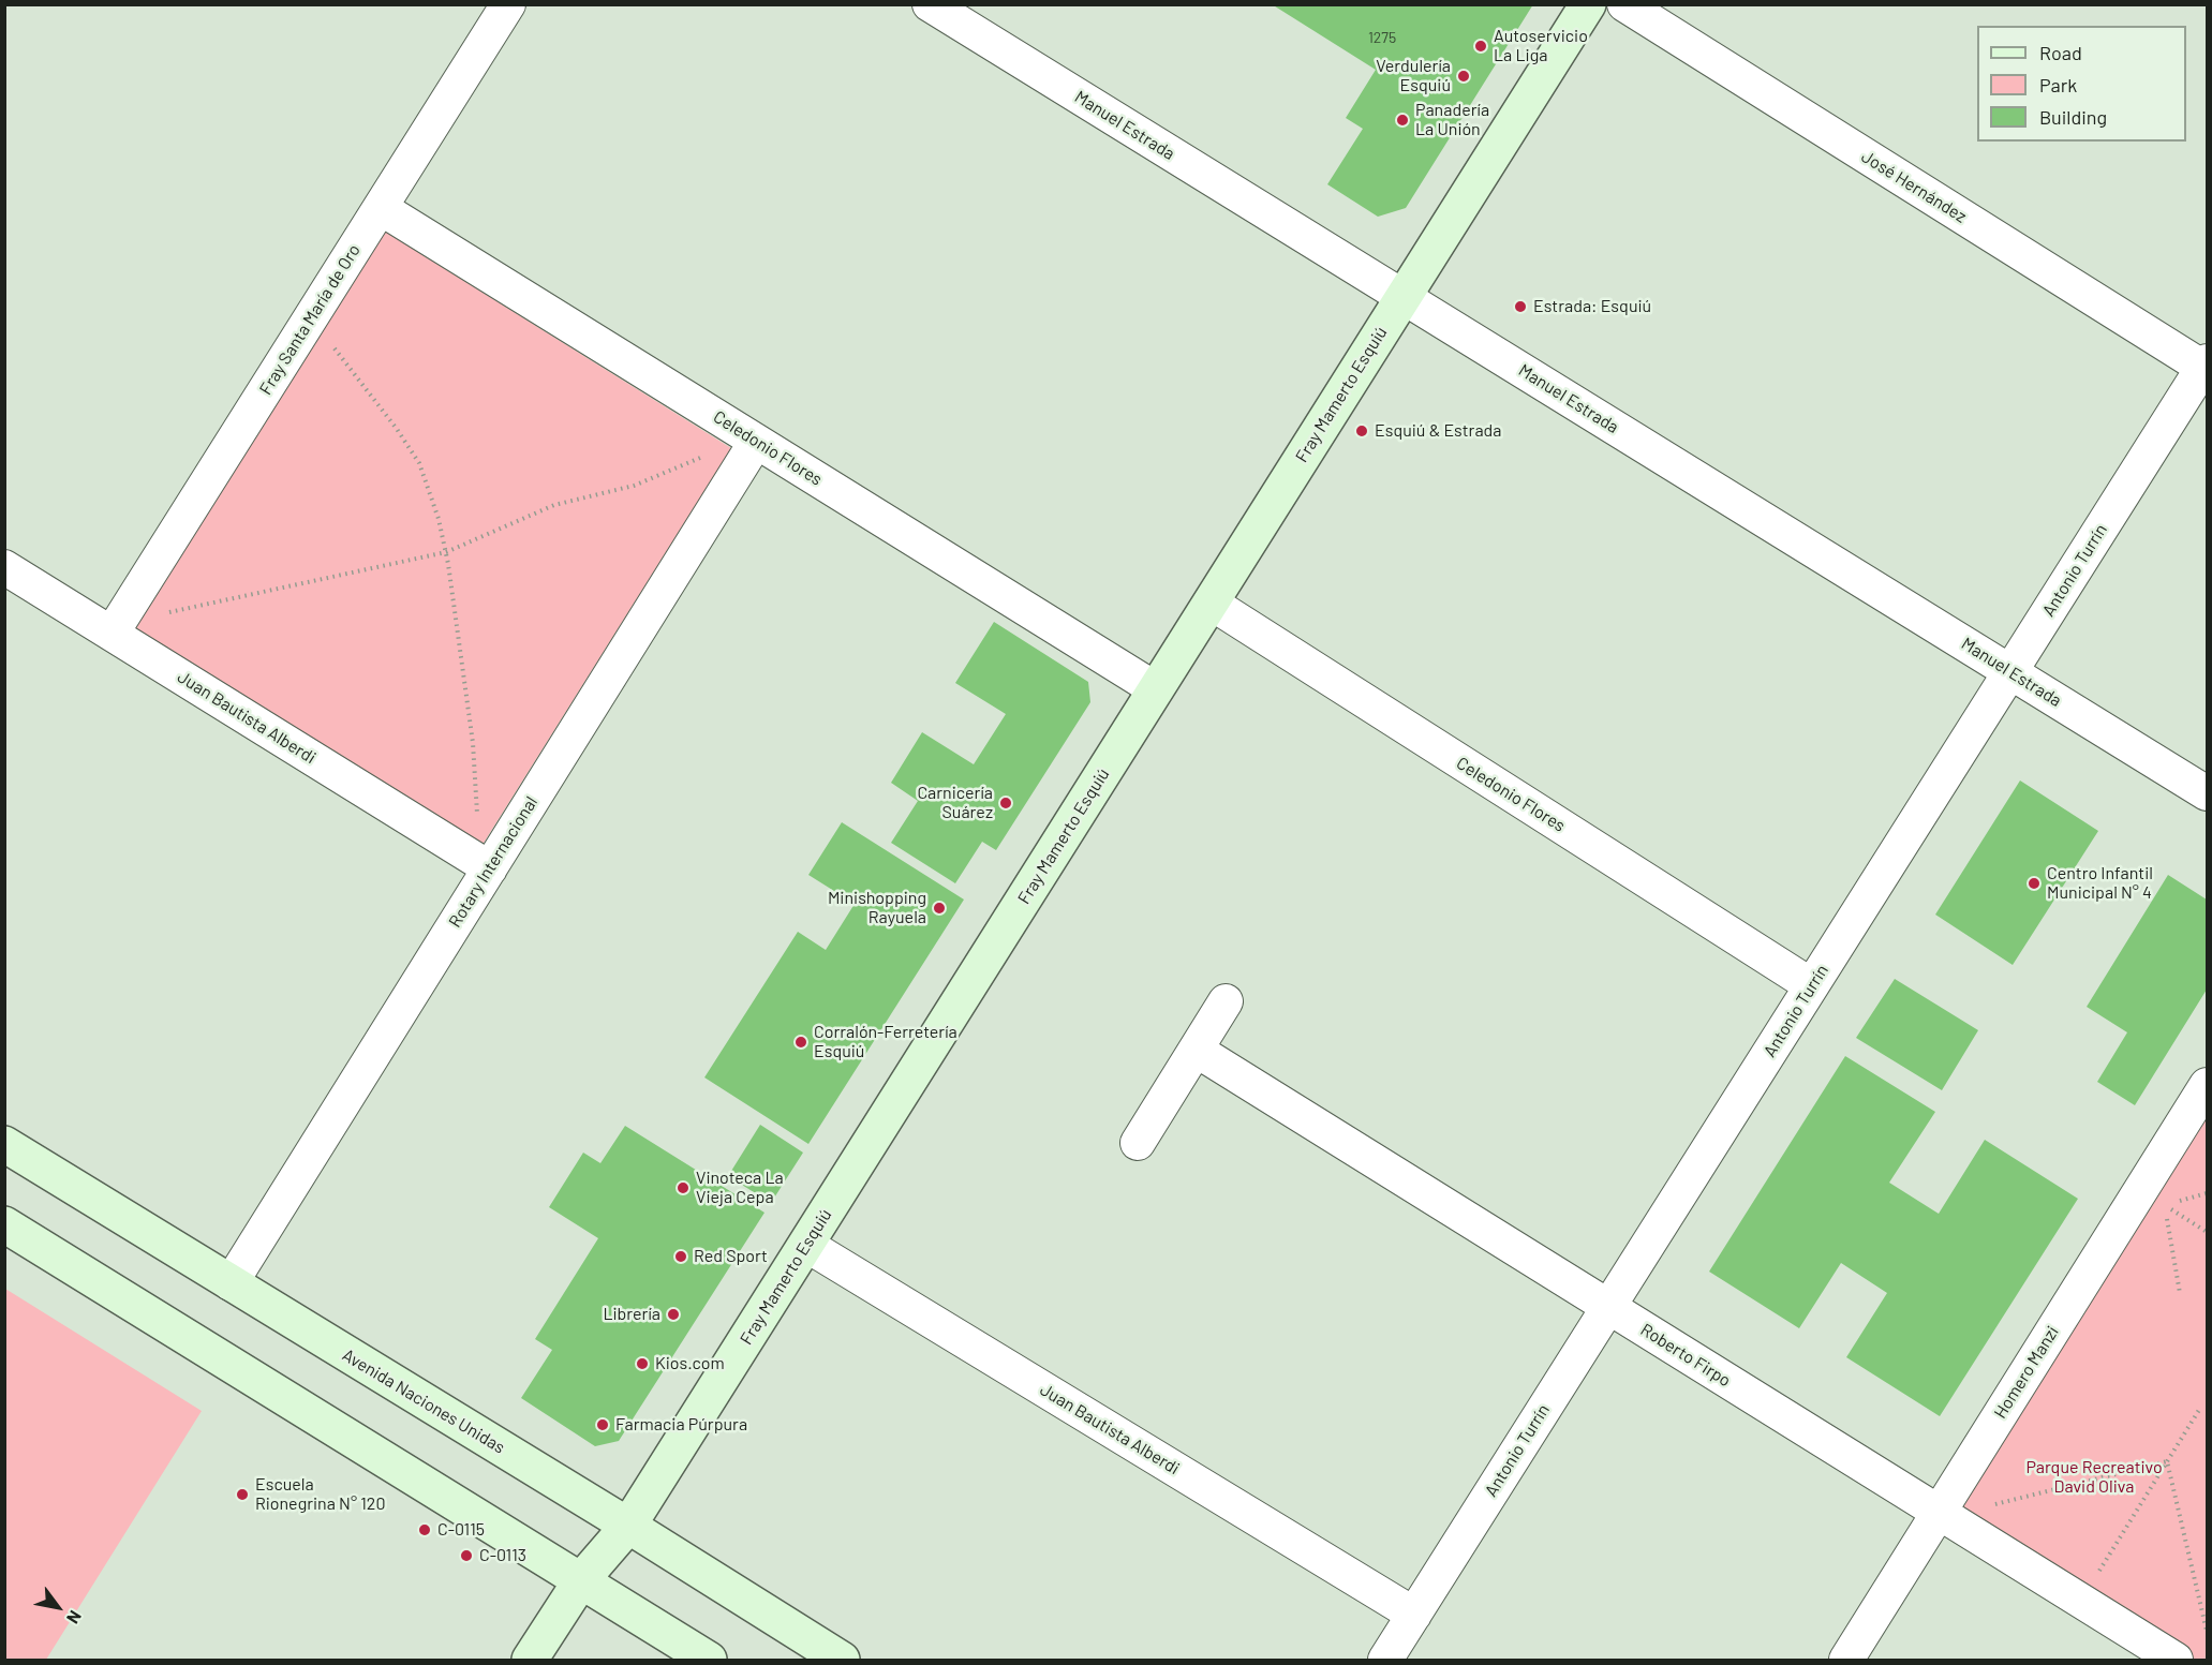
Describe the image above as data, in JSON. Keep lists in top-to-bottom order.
{
  "streets": {
    "street": [
      "Manuel Estrada",
      "José Hernández",
      "Fray Santa María de Oro",
      "Fray Mamerto Esquiú",
      "Celedonio Flores",
      "Antonio Turrín",
      "Juan Bautista Alberdi",
      "Rotary Internacional",
      "Roberto Firpo",
      "Homero Manzi",
      "Avenida Naciones Unidas"
    ]
  },
  "crossings": [
    ["Manuel Estrada", "Fray Mamerto Esquiú"],
    ["Manuel Estrada", "Antonio Turrín"],
    ["José Hernández", "Antonio Turrín"],
    ["Fray Santa María de Oro", "Celedonio Flores"],
    ["Fray Santa María de Oro", "Juan Bautista Alberdi"],
    ["Fray Mamerto Esquiú", "Celedonio Flores"],
    ["Fray Mamerto Esquiú", "Juan Bautista Alberdi"],
    ["Fray Mamerto Esquiú", "Avenida Naciones Unidas"],
    ["Celedonio Flores", "Antonio Turrín"],
    ["Celedonio Flores", "Rotary Internacional"],
    ["Antonio Turrín", "Juan Bautista Alberdi"],
    ["Antonio Turrín", "Roberto Firpo"],
    ["Juan Bautista Alberdi", "Rotary Internacional"],
    ["Rotary Internacional", "Avenida Naciones Unidas"],
    ["Roberto Firpo", "Homero Manzi"]
  ],
  "parks": ["Parque Recreativo David Oliva"],
  "places": [
    "Autoservicio La Liga",
    "Verdulería Esquiú",
    "Panadería La Unión",
    "Estrada: Esquiú",
    "Esquiú & Estrada",
    "Carnicería Suárez",
    "Centro Infantil Municipal N° 4",
    "Minishopping Rayuela",
    "Corralón-Ferretería Esquiú",
    "Vinoteca La Vieja Cepa",
    "Red Sport",
    "Librería",
    "Kios.com",
    "Farmacia Púrpura",
    "Escuela Rionegrina N° 120",
    "C-0115",
    "C-0113"
  ],
  "house_numbers": ["1275"],
  "legend": ["Road", "Park", "Building"],
  "north": "bottom right"
}
